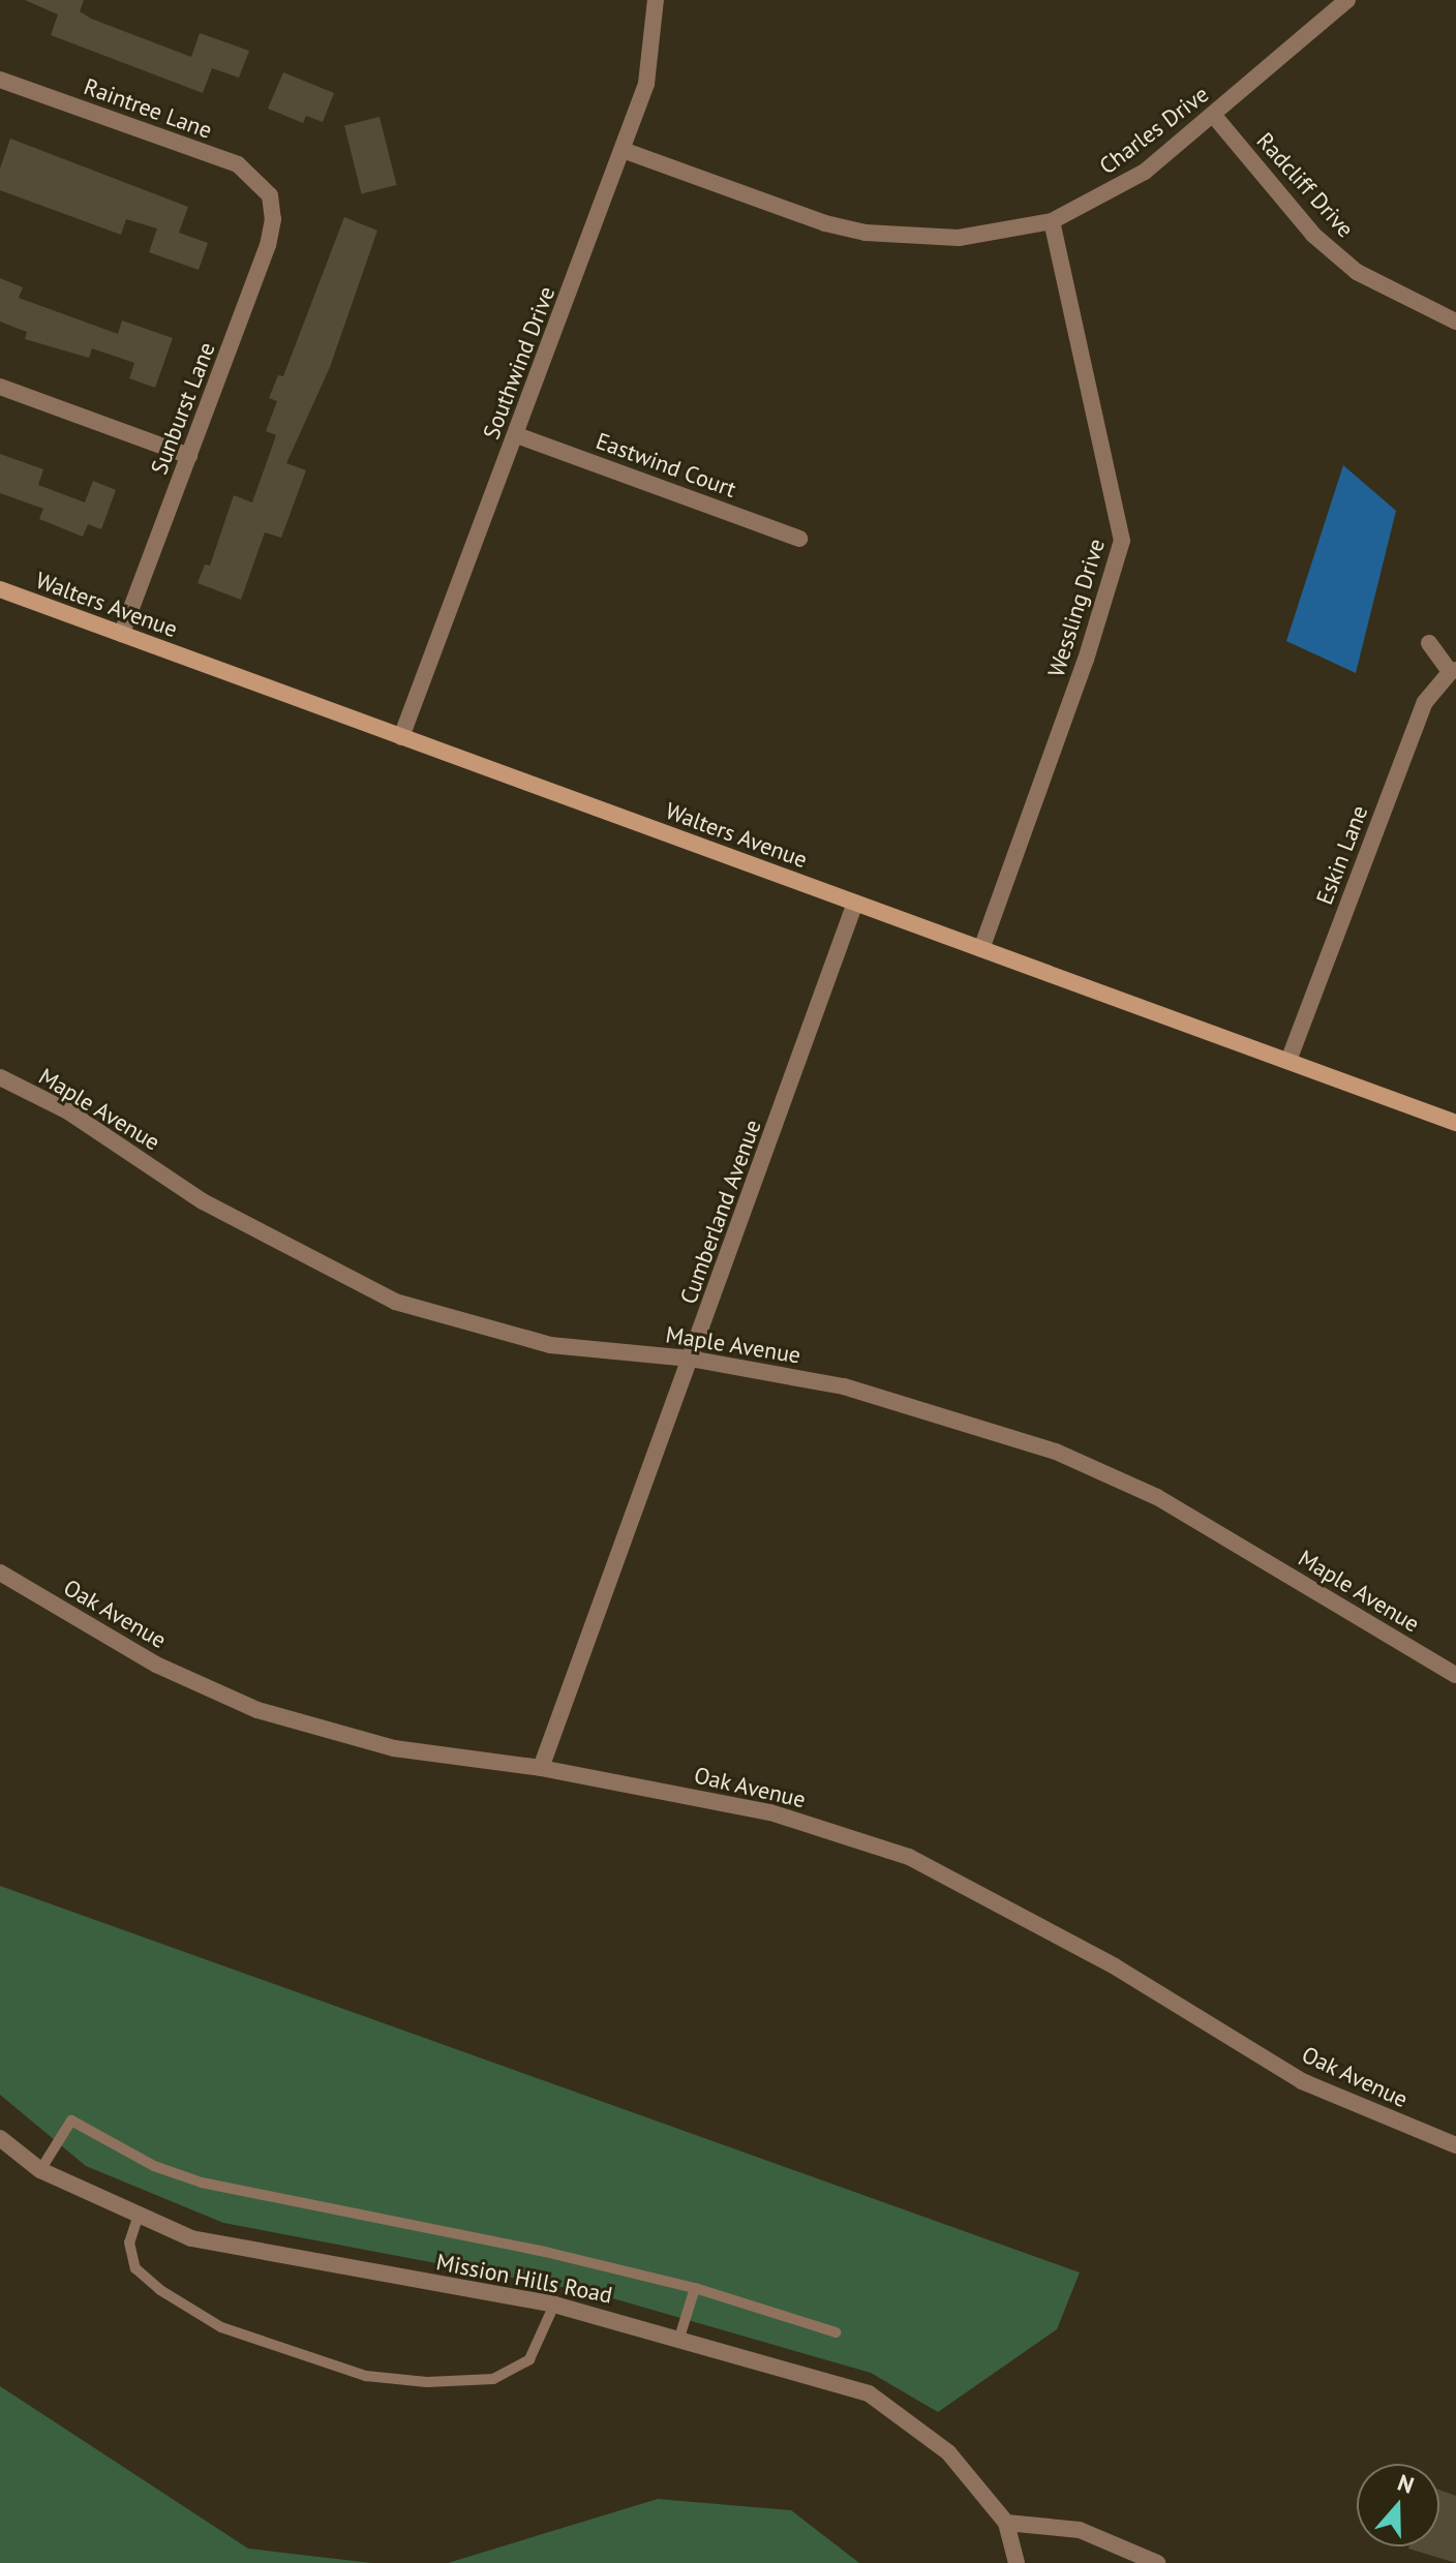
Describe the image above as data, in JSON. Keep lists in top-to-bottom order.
{
  "streets": {
    "main road": ["Walters Avenue"],
    "street": [
      "Raintree Lane",
      "Charles Drive",
      "Radcliff Drive",
      "Southwind Drive",
      "Sunburst Lane",
      "Eastwind Court",
      "Wessling Drive",
      "Eskin Lane",
      "Maple Avenue",
      "Cumberland Avenue",
      "Oak Avenue",
      "Mission Hills Road"
    ]
  },
  "crossings": [
    ["Raintree Lane", "Sunburst Lane"],
    ["Charles Drive", "Radcliff Drive"],
    ["Charles Drive", "Southwind Drive"],
    ["Charles Drive", "Wessling Drive"],
    ["Southwind Drive", "Eastwind Court"],
    ["Southwind Drive", "Walters Avenue"],
    ["Sunburst Lane", "Walters Avenue"],
    ["Walters Avenue", "Wessling Drive"],
    ["Walters Avenue", "Eskin Lane"],
    ["Walters Avenue", "Cumberland Avenue"],
    ["Maple Avenue", "Cumberland Avenue"],
    ["Cumberland Avenue", "Oak Avenue"]
  ],
  "north": "top"
}
